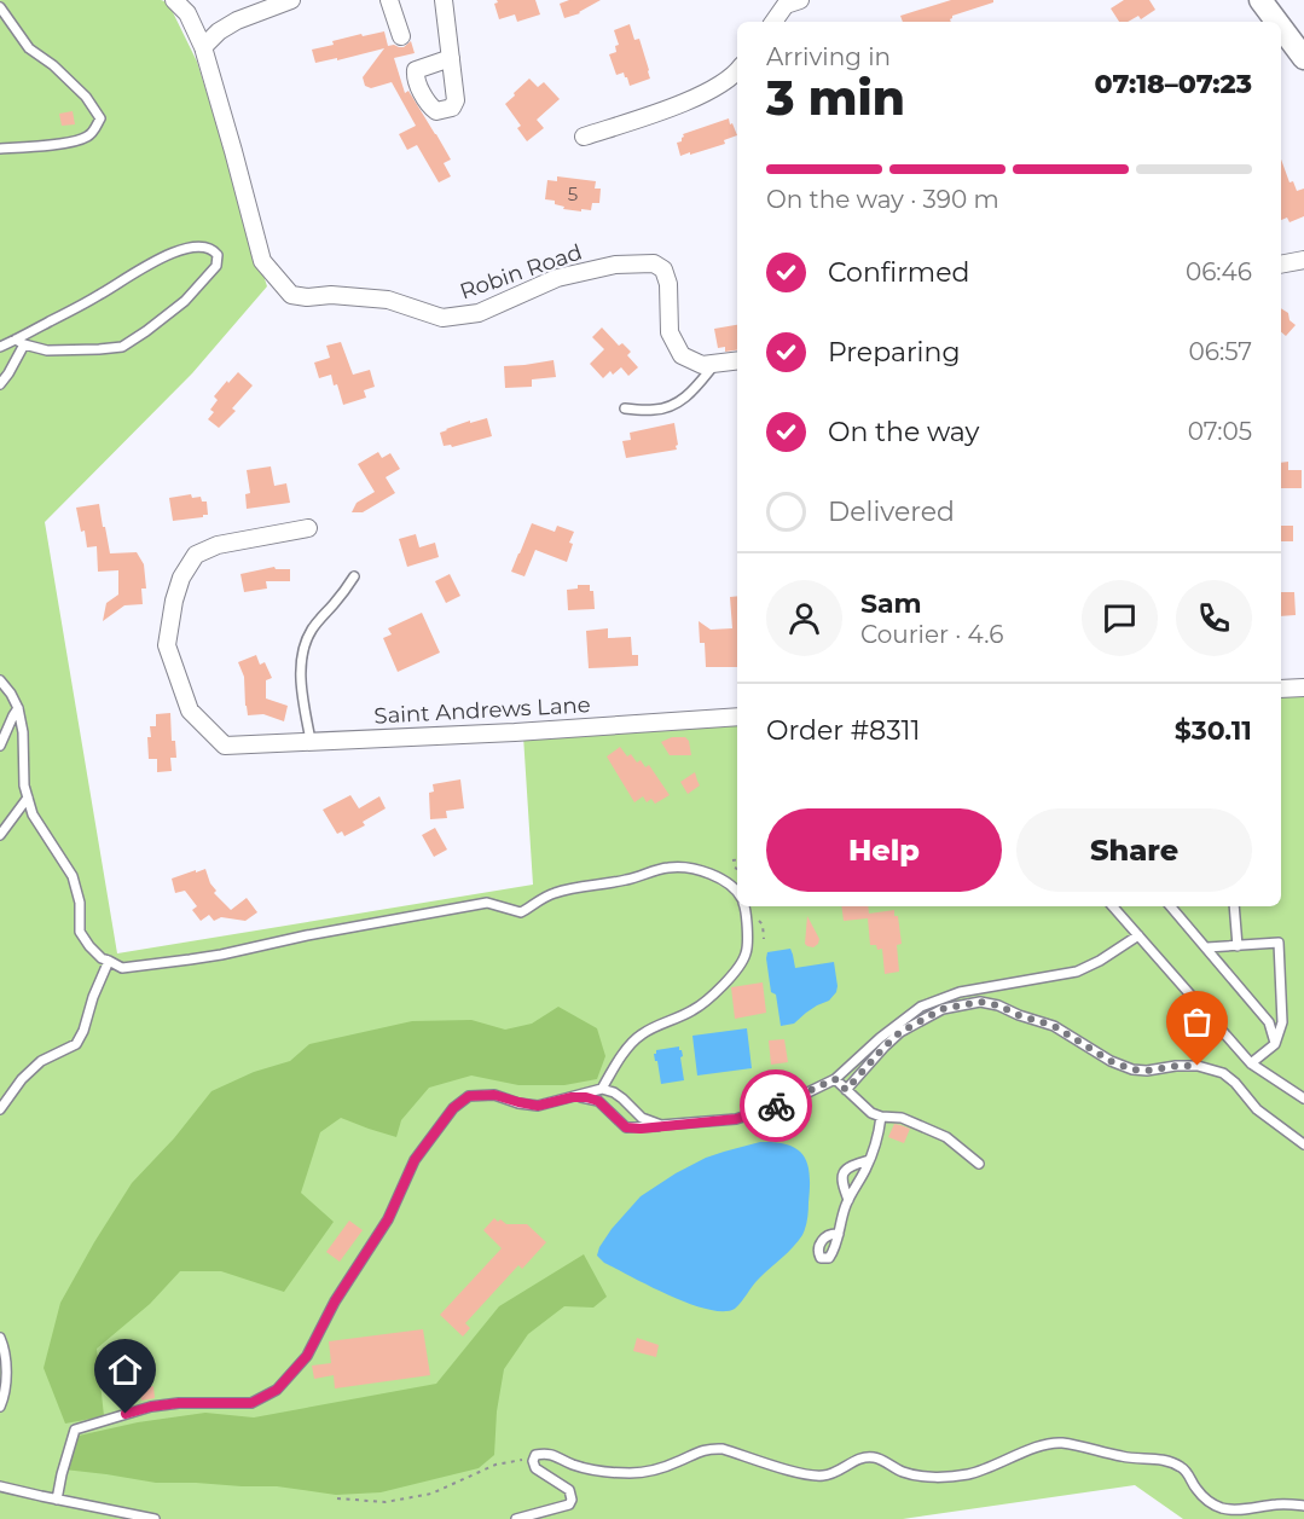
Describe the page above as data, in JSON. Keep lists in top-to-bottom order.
{
  "streets": {
    "street": ["Robin Road", "Saint Andrews Lane"]
  },
  "house_numbers": ["5"],
  "page": {
    "heading": ["3 min", "Arriving in", "07:18–07:23"],
    "panel": [
      "Sam",
      "Courier · 4.6",
      "Order #8311",
      "$30.11"
    ],
    "bar": "On the way · 390 m",
    "list": [
      ["Confirmed", "06:46"],
      ["Preparing", "06:57"],
      ["On the way", "07:05"],
      "Delivered"
    ],
    "buttons": ["Help", "Share"]
  }
}
